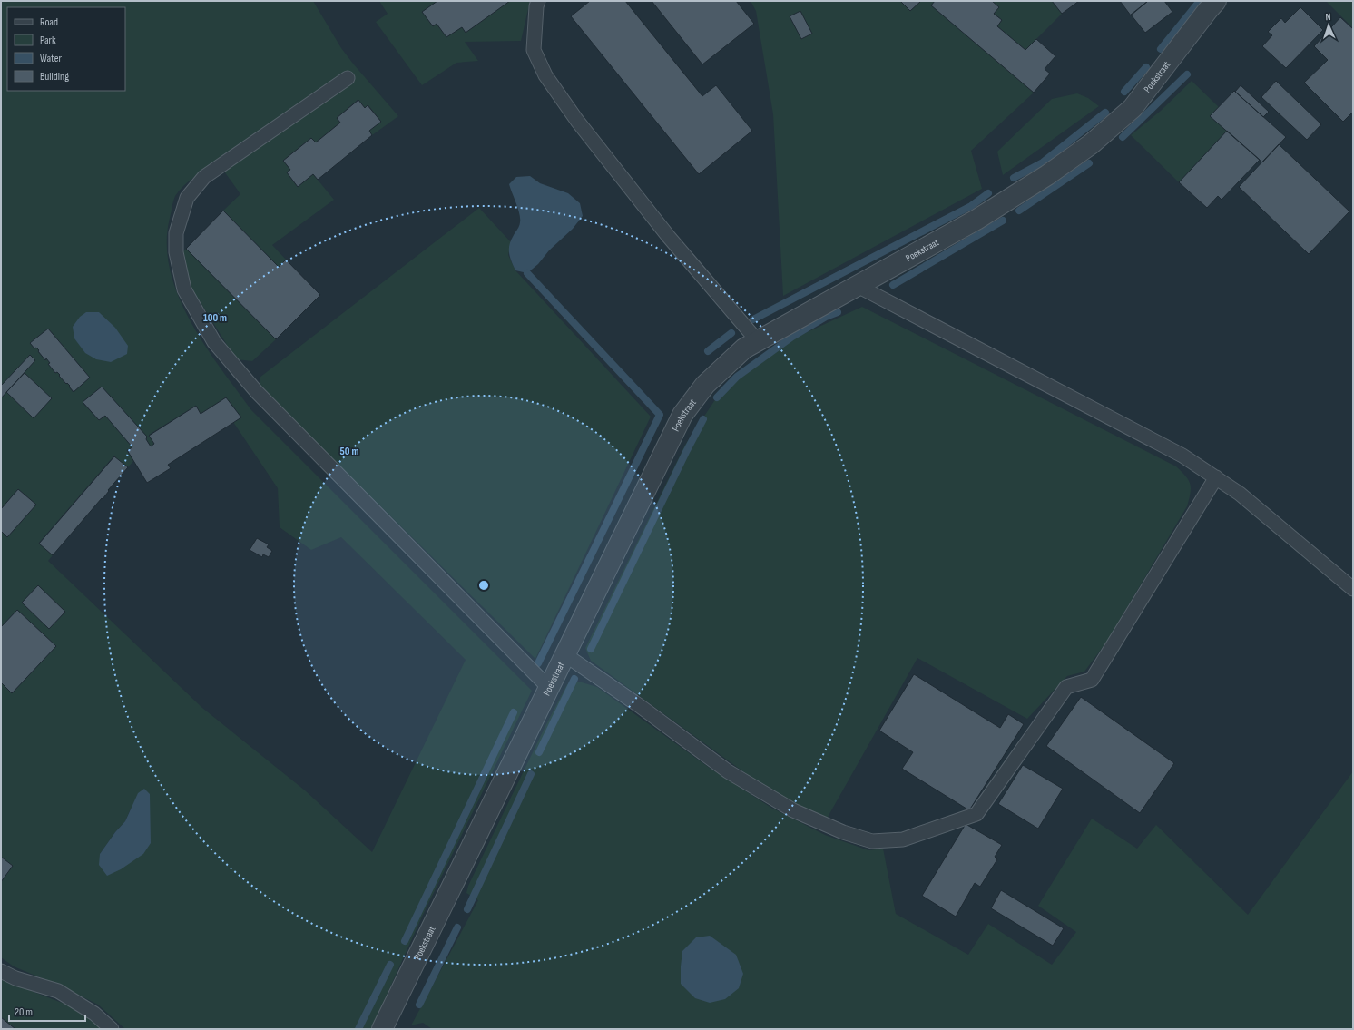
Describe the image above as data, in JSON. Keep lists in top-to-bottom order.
{
  "streets": {
    "street": ["Poekstraat"]
  },
  "legend": [
    "Road",
    "Park",
    "Water",
    "Building"
  ],
  "scale_bar": "20 m",
  "north": "top",
  "rings": ["100 m", "50 m"]
}
